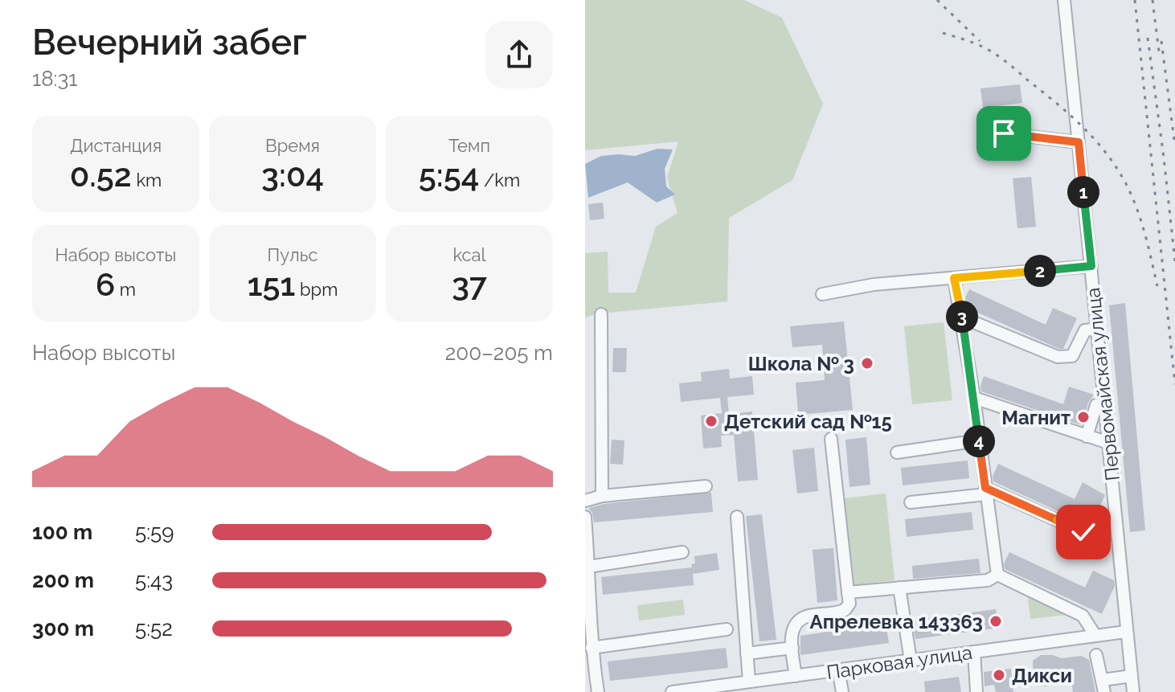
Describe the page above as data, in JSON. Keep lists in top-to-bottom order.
{
  "streets": {
    "street": ["Первомайская улица", "Парковая улица"]
  },
  "crossings": [
    ["Первомайская улица", "Парковая улица"]
  ],
  "places": [
    "Школа № 3",
    "Магнит",
    "Детский сад №15",
    "Апрелевка 143363",
    "Дикси"
  ],
  "page": {
    "heading": ["Вечерний забег", "18:31"],
    "stats": [
      ["Дистанция", "0.52 km"],
      ["Время", "3:04"],
      ["Темп", "5:54 /km"],
      ["Набор высоты", "6 m"],
      ["Пульс", "151 bpm"],
      ["kcal", "37"]
    ],
    "pins": [
      "1",
      "2",
      "3",
      "4"
    ],
    "chart": ["Набор высоты", "200–205 m"],
    "list": [
      {
        "name": "100 m",
        "note": "5:59"
      },
      {
        "name": "200 m",
        "note": "5:43"
      },
      {
        "name": "300 m",
        "note": "5:52"
      }
    ]
  }
}
